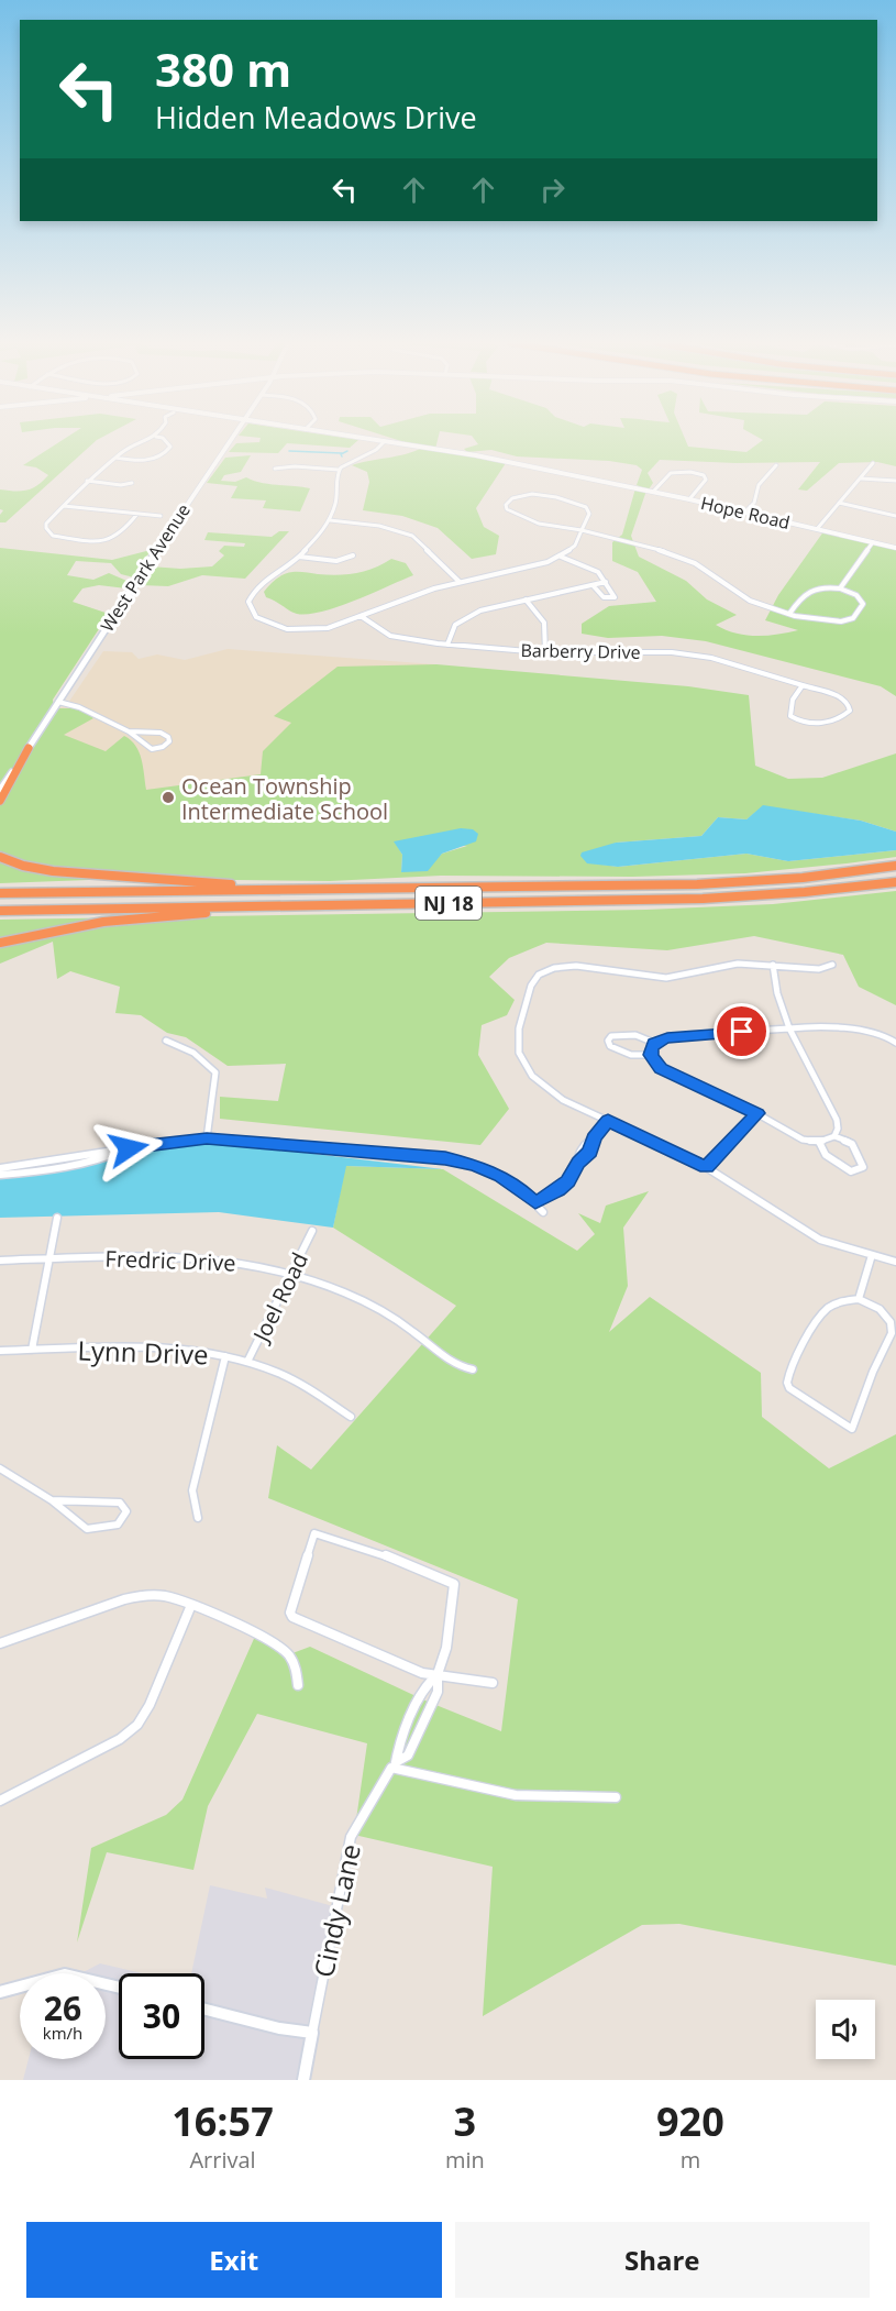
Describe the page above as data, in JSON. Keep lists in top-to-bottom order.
{
  "streets": {
    "highway": ["NJ 18"],
    "street": [
      "Hope Road",
      "West Park Avenue",
      "Barberry Drive",
      "Fredric Drive",
      "Joel Road",
      "Lynn Drive",
      "Cindy Lane"
    ]
  },
  "crossings": [
    ["Fredric Drive", "Joel Road"],
    ["Joel Road", "Lynn Drive"]
  ],
  "places": ["Ocean Township Intermediate School"],
  "page": {
    "turn": ["380 m", "Hidden Meadows Drive"],
    "speed": "26 km/h",
    "limit": "30",
    "eta": [
      "16:57",
      "Arrival",
      "3",
      "min",
      "920",
      "m"
    ],
    "buttons": ["Exit", "Share"]
  }
}
